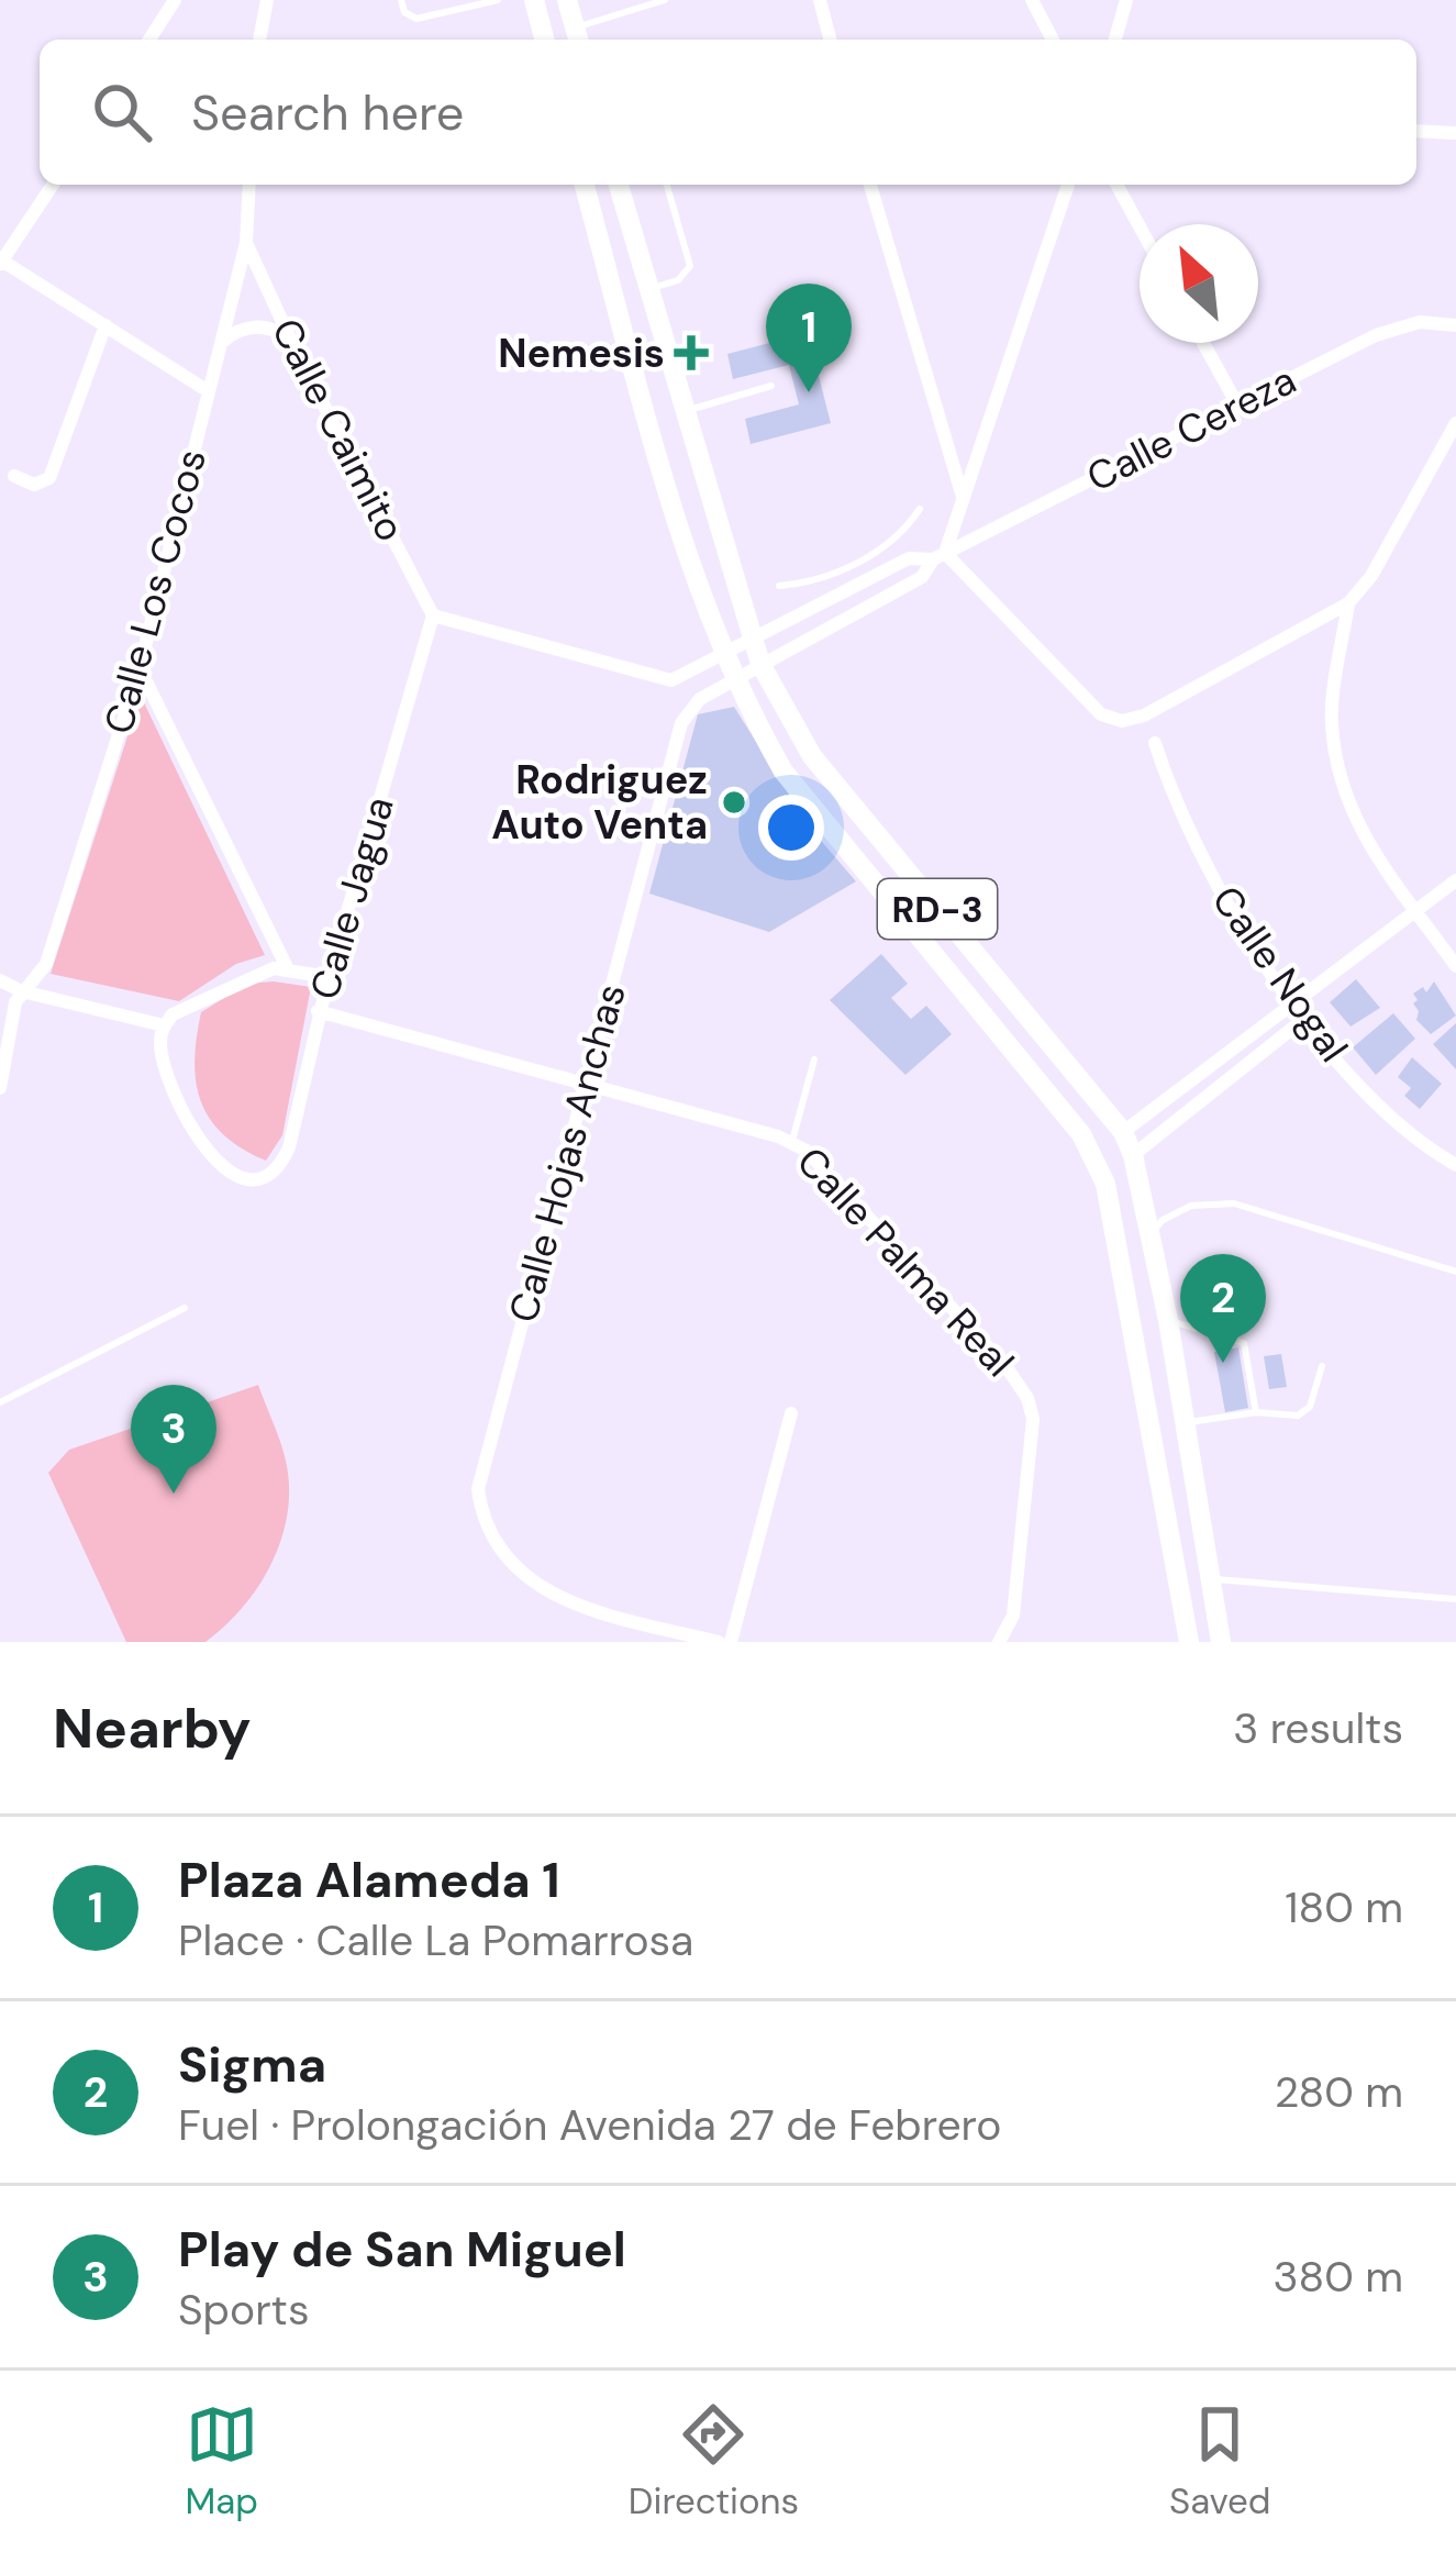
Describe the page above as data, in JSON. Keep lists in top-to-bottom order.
{
  "streets": {
    "main road": ["RD-3"],
    "street": [
      "Calle Cereza",
      "Calle Caimito",
      "Calle Los Cocos",
      "Calle Jagua",
      "Calle Nogal",
      "Calle Hojas Anchas",
      "Calle Palma Real"
    ]
  },
  "crossings": [
    ["Calle Cereza", "RD-3"],
    ["Calle Cereza", "Calle Hojas Anchas"],
    ["Calle Caimito", "Calle Los Cocos"],
    ["Calle Caimito", "Calle Jagua"],
    ["Calle Jagua", "Calle Palma Real"],
    ["Calle Hojas Anchas", "Calle Palma Real"]
  ],
  "places": {
    "health": ["Nemesis"],
    "other": ["Rodriguez Auto Venta"]
  },
  "north": "top left",
  "page": {
    "search": "Search here",
    "pins": ["1", "2", "3"],
    "heading": ["Nearby", "3 results"],
    "list": [
      {
        "mark": "1",
        "name": "Plaza Alameda 1",
        "note": "Place · Calle La Pomarrosa",
        "value": "180 m"
      },
      {
        "mark": "2",
        "name": "Sigma",
        "note": "Fuel · Prolongación Avenida 27 de Febrero",
        "value": "280 m"
      },
      {
        "mark": "3",
        "name": "Play de San Miguel",
        "note": "Sports",
        "value": "380 m"
      }
    ],
    "nav": ["Map", "Directions", "Saved"]
  }
}
